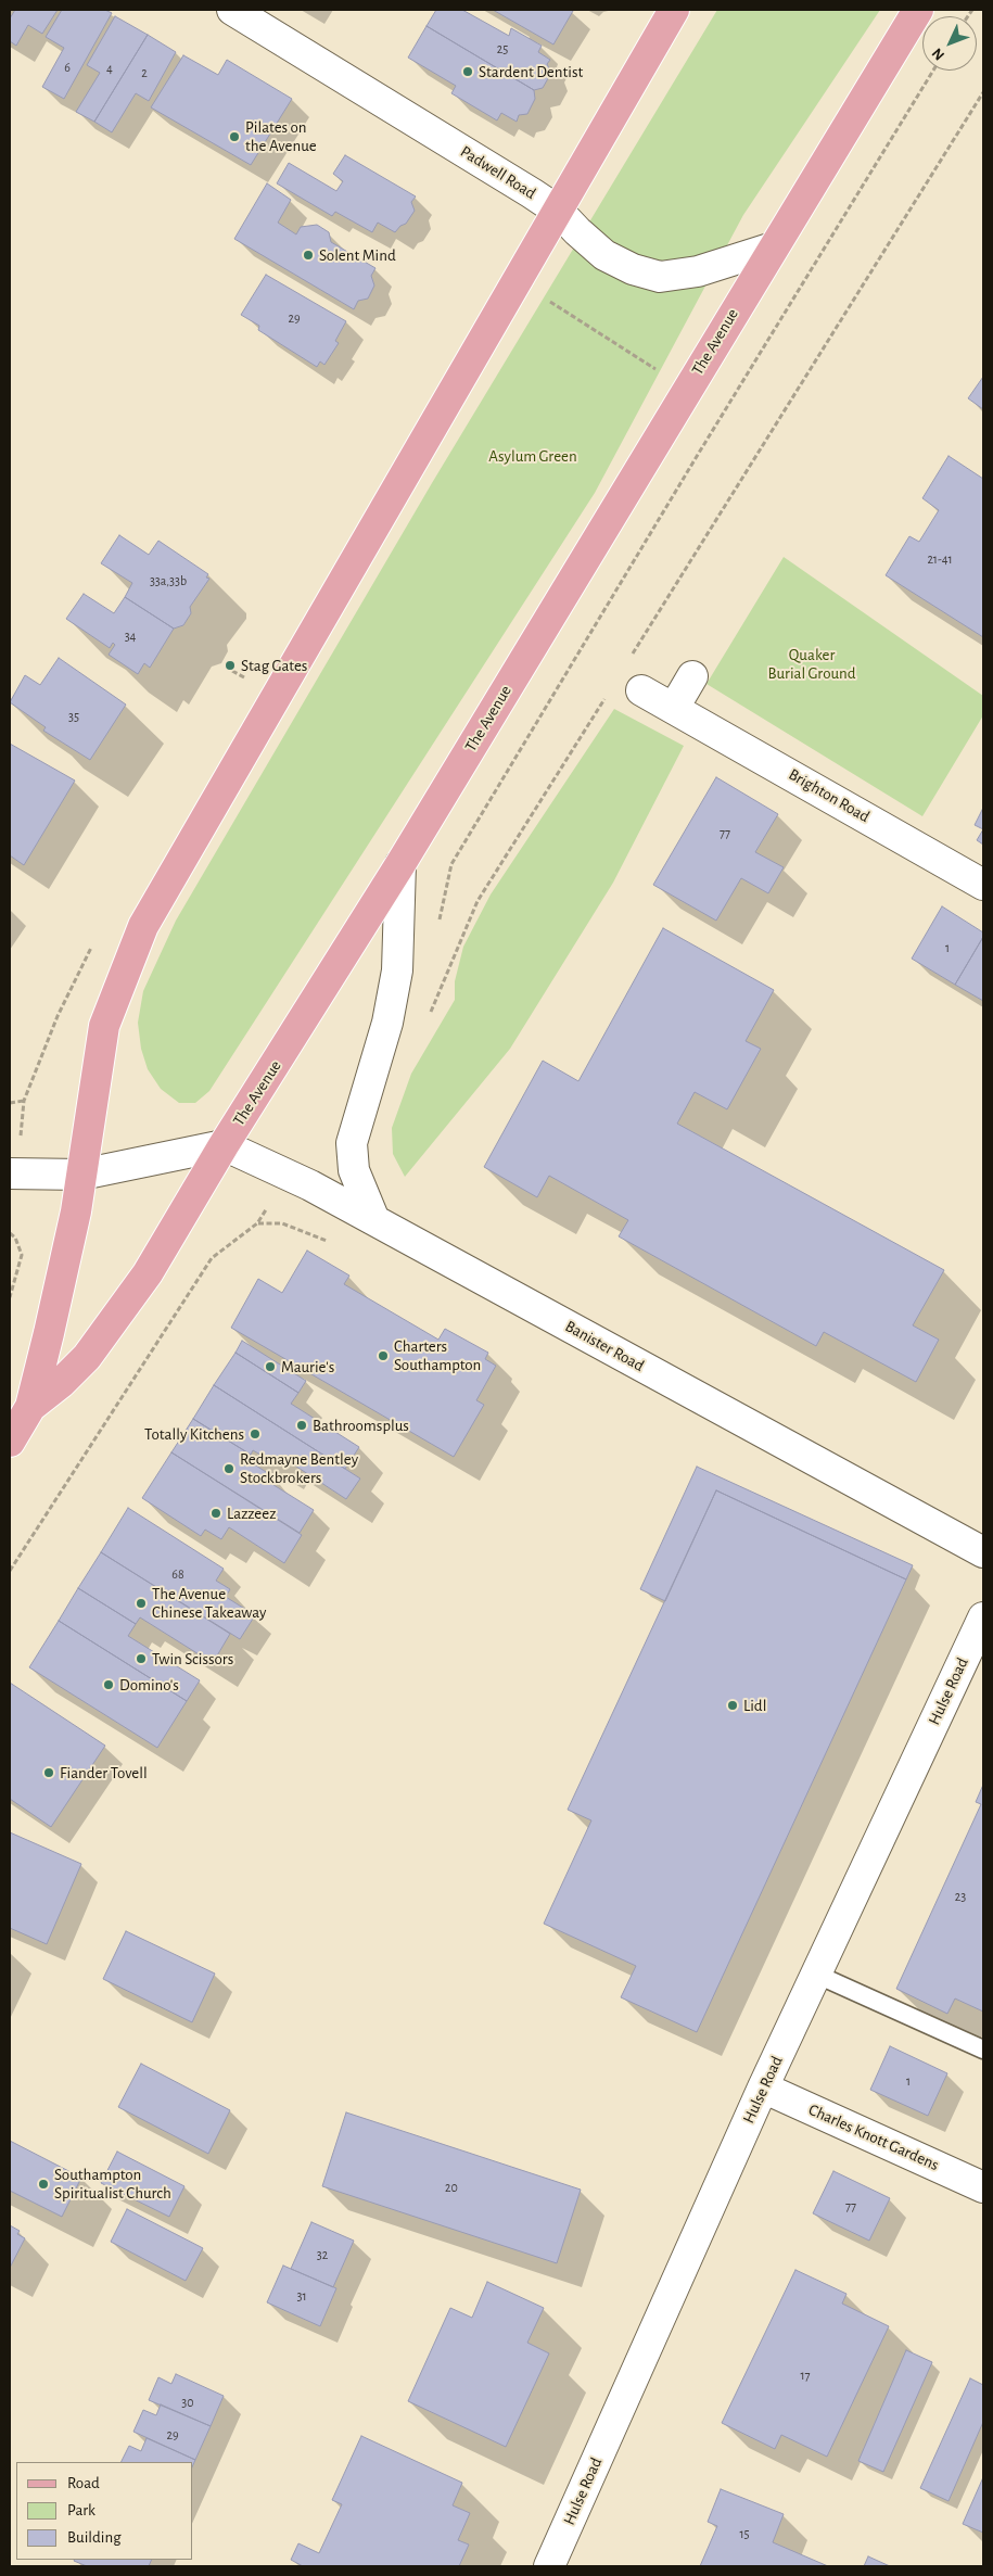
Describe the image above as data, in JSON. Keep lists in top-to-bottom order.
{
  "streets": {
    "main road": ["The Avenue"],
    "street": [
      "Padwell Road",
      "Brighton Road",
      "Banister Road",
      "Hulse Road",
      "Charles Knott Gardens"
    ]
  },
  "crossings": [
    ["Padwell Road", "The Avenue"],
    ["The Avenue", "Banister Road"],
    ["Hulse Road", "Charles Knott Gardens"]
  ],
  "parks": ["Asylum Green", "Quaker Burial Ground"],
  "places": [
    "Stardent Dentist",
    "Pilates on the Avenue",
    "Solent Mind",
    "Stag Gates",
    "Charters Southampton",
    "Maurie's",
    "Bathroomsplus",
    "Totally Kitchens",
    "Redmayne Bentley Stockbrokers",
    "Lazzeez",
    "The Avenue Chinese Takeaway",
    "Twin Scissors",
    "Domino's",
    "Lidl",
    "Fiander Tovell",
    "Southampton Spiritualist Church"
  ],
  "house_numbers": [
    "25",
    "6",
    "4",
    "2",
    "29",
    "21-41",
    "33a,33b",
    "34",
    "35",
    "77",
    "1",
    "68",
    "23",
    "1",
    "20",
    "77",
    "32",
    "31",
    "17",
    "30",
    "29",
    "15"
  ],
  "legend": ["Road", "Park", "Building"],
  "north": "bottom left"
}
